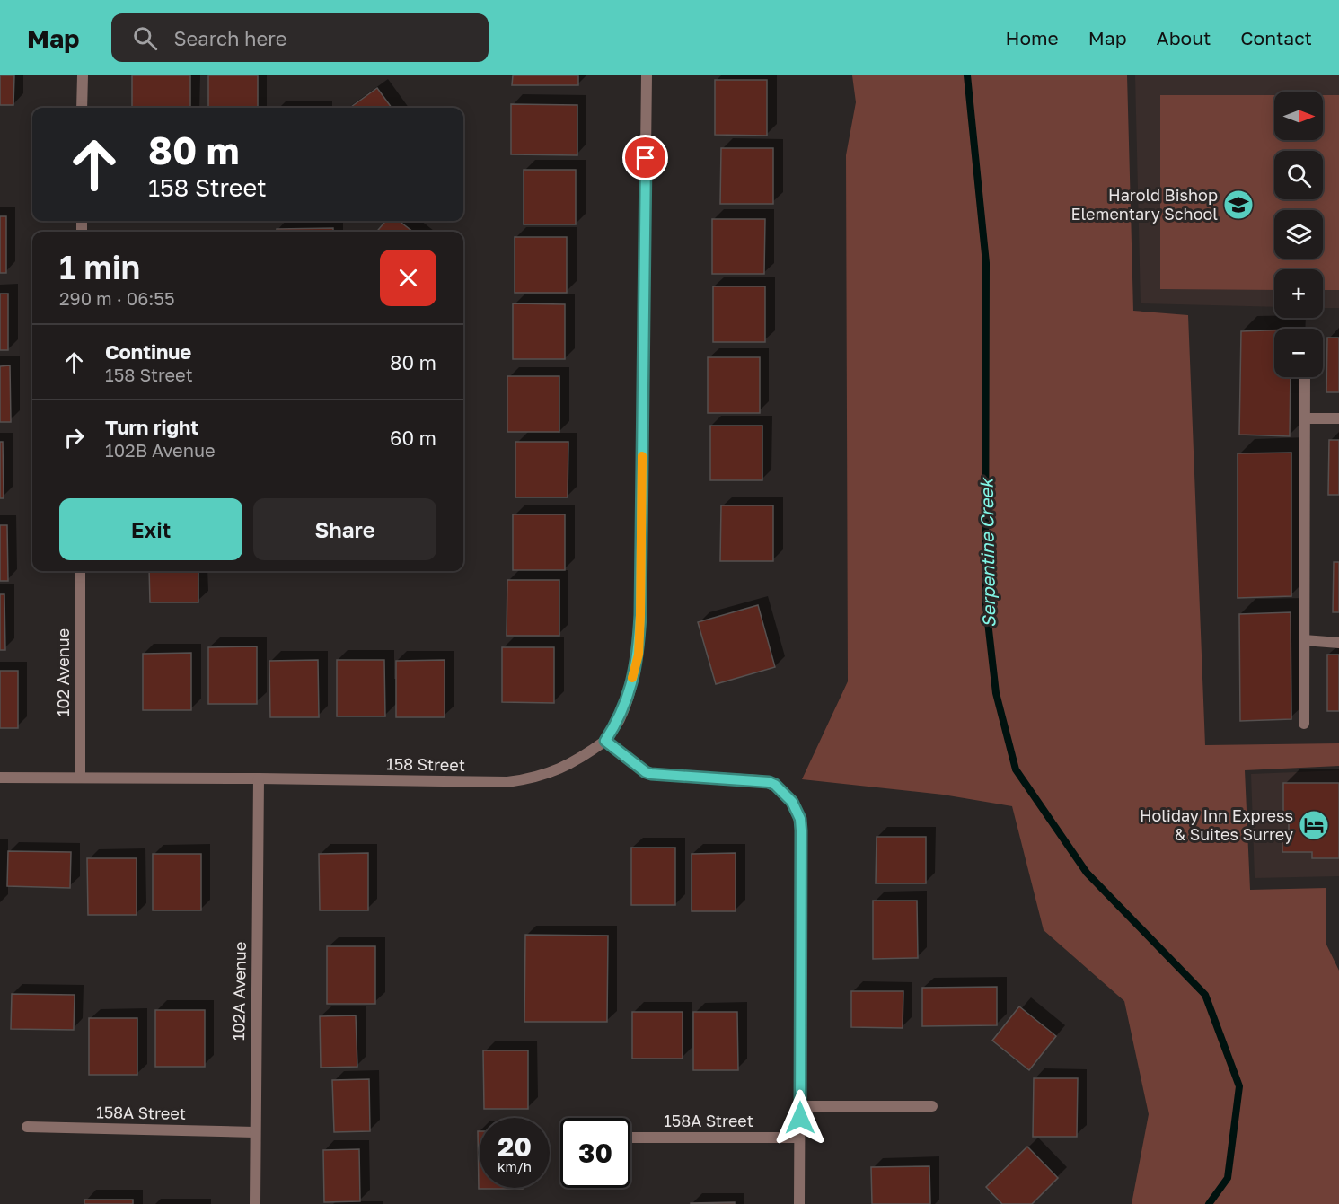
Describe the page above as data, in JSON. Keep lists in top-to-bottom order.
{
  "streets": {
    "street": [
      "102 Avenue",
      "158 Street",
      "102A Avenue",
      "158A Street"
    ]
  },
  "crossings": [
    ["102 Avenue", "158 Street"],
    ["158 Street", "102A Avenue"],
    ["102A Avenue", "158A Street"]
  ],
  "water": ["Serpentine Creek"],
  "places": {
    "school or university": ["Harold Bishop Elementary School"],
    "hotel": ["Holiday Inn Express & Suites Surrey"]
  },
  "north": "right",
  "page": {
    "header": "Map",
    "search": "Search here",
    "nav": [
      "Home",
      "Map",
      "About",
      "Contact"
    ],
    "map_buttons": ["+", "−"],
    "turn": ["80 m", "158 Street"],
    "heading": ["1 min", "290 m · 06:55"],
    "list": [
      {
        "name": "Continue",
        "note": "158 Street",
        "value": "80 m"
      },
      {
        "name": "Turn right",
        "note": "102B Avenue",
        "value": "60 m"
      }
    ],
    "buttons": ["Exit", "Share"],
    "speed": "20 km/h",
    "limit": "30"
  }
}
